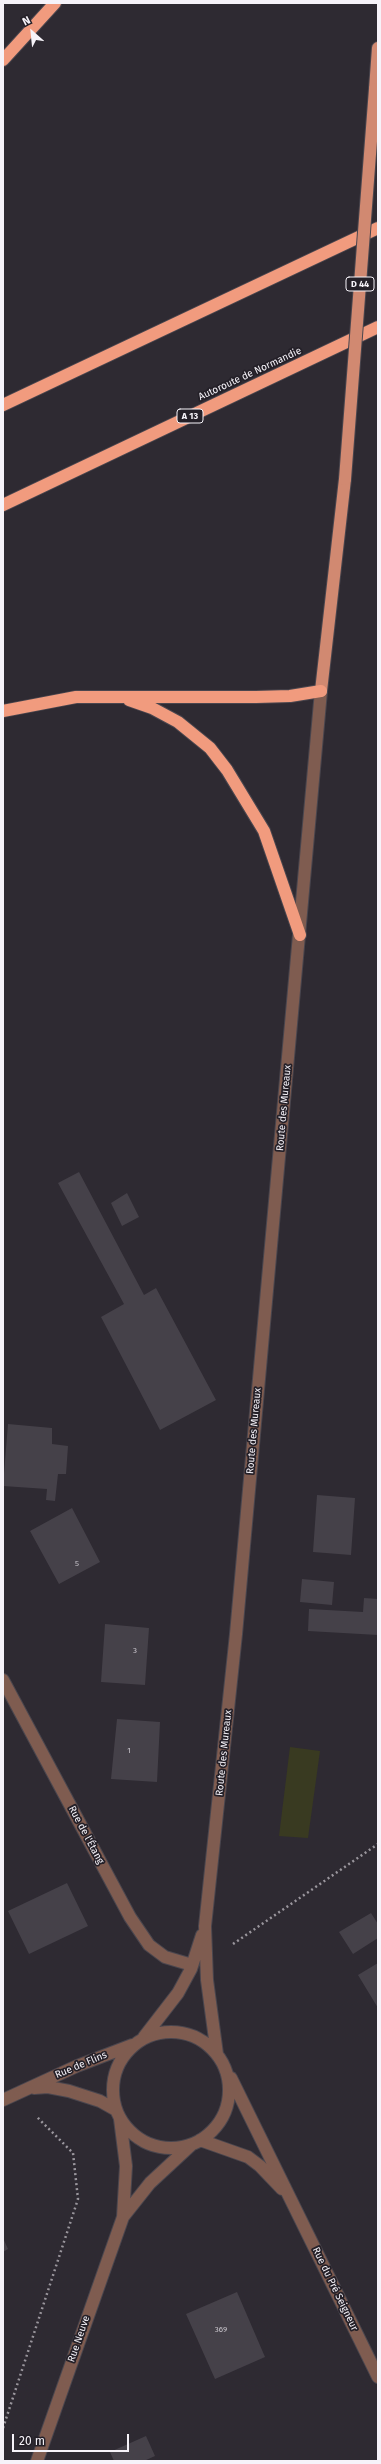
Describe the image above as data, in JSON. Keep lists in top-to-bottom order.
{
  "streets": {
    "highway": ["Autoroute de Normandie", "A 13"],
    "main road": ["D 44"],
    "street": [
      "Route des Mureaux",
      "Rue de l'Étang",
      "Rue de Flins",
      "Rue du Pré Seigneur",
      "Rue Neuve"
    ]
  },
  "crossings": [
    ["D 44", "Route des Mureaux"],
    ["Route des Mureaux", "Rue de l'Étang"],
    ["Route des Mureaux", "Rue de Flins"],
    ["Route des Mureaux", "Rue du Pré Seigneur"],
    ["Route des Mureaux", "Rue Neuve"],
    ["Rue de Flins", "Rue du Pré Seigneur"],
    ["Rue de Flins", "Rue Neuve"],
    ["Rue du Pré Seigneur", "Rue Neuve"]
  ],
  "house_numbers": [
    "5",
    "3",
    "1",
    "369"
  ],
  "scale_bar": "20 m",
  "north": "top left"
}
